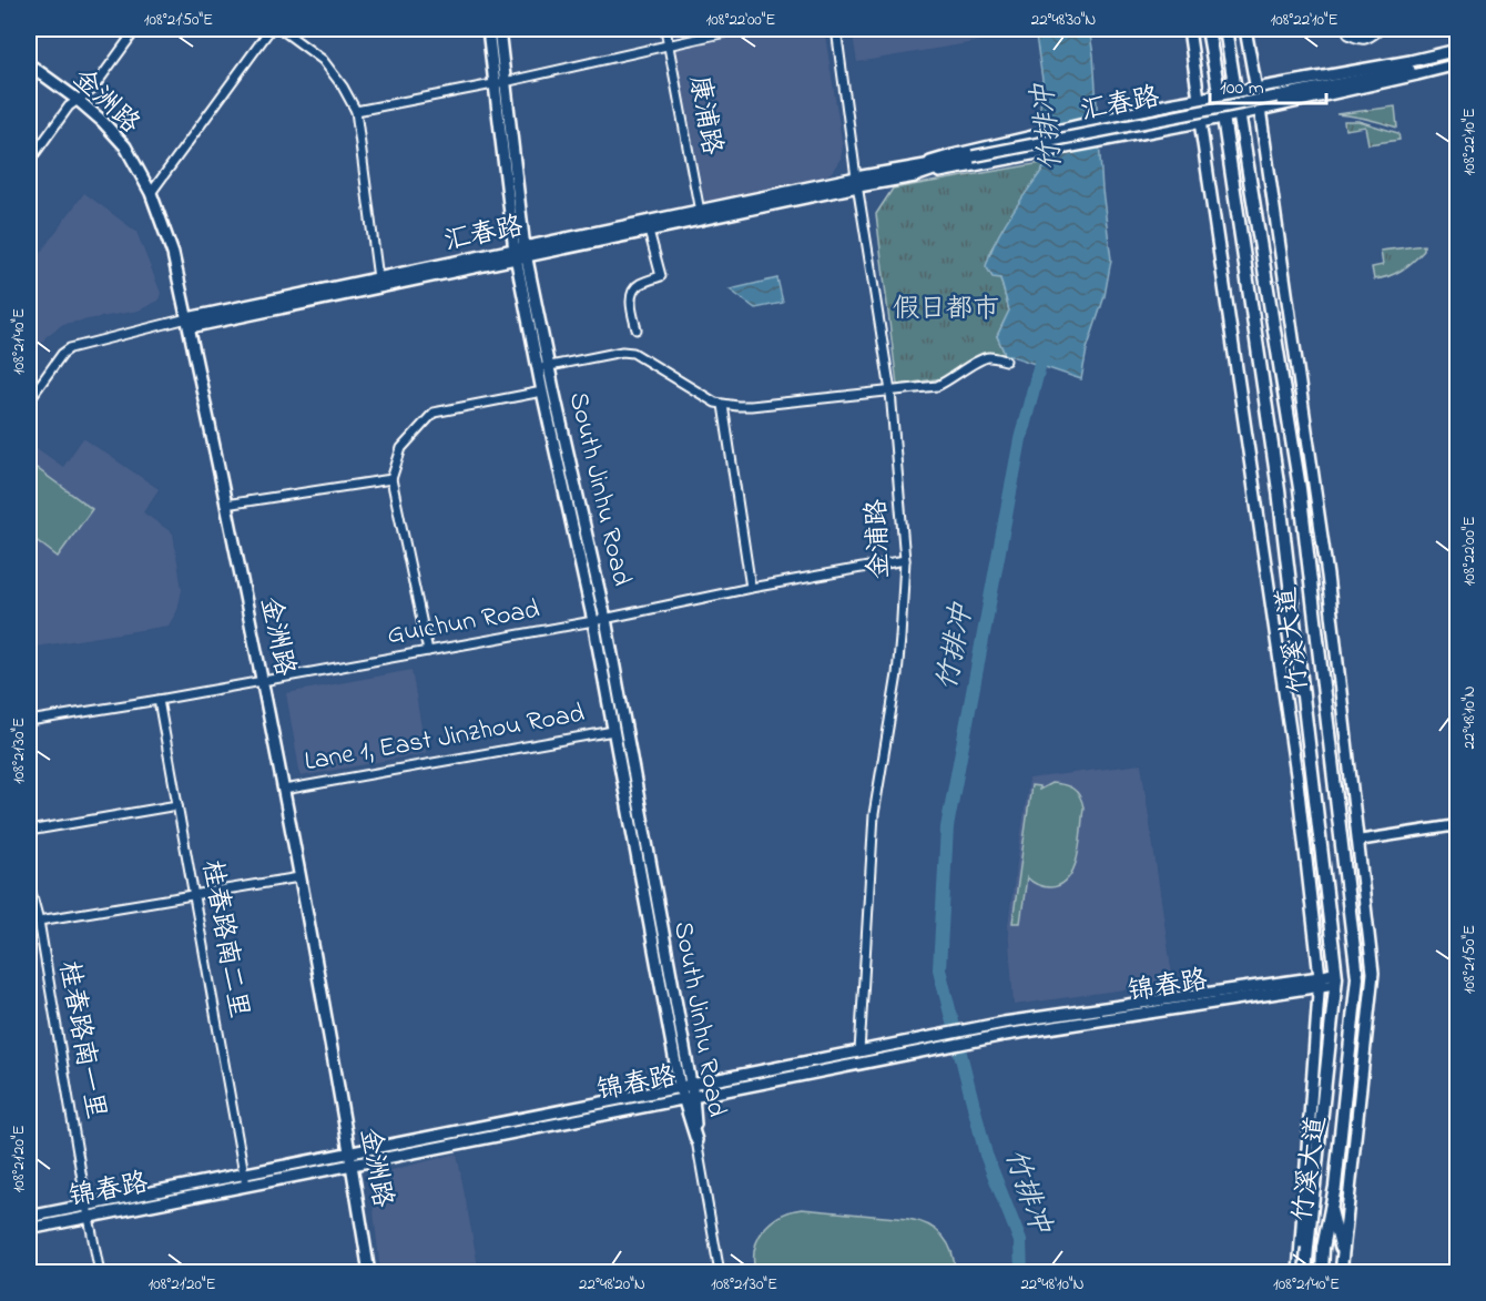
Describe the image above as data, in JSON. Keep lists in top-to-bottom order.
{
  "streets": {
    "highway": ["竹溪大道"],
    "main road": [
      "金洲路",
      "汇春路",
      "South Jinhu Road",
      "锦春路"
    ],
    "street": [
      "康浦路",
      "金浦路",
      "Guichun Road",
      "Lane 1, East Jinzhou Road",
      "桂春路南二里",
      "桂春路南一里"
    ]
  },
  "crossings": [
    ["金洲路", "汇春路"],
    ["金洲路", "Guichun Road"],
    ["金洲路", "Lane 1, East Jinzhou Road"],
    ["金洲路", "锦春路"],
    ["汇春路", "康浦路"],
    ["汇春路", "South Jinhu Road"],
    ["汇春路", "金浦路"],
    ["South Jinhu Road", "Guichun Road"],
    ["South Jinhu Road", "Lane 1, East Jinzhou Road"],
    ["South Jinhu Road", "锦春路"],
    ["金浦路", "Guichun Road"],
    ["金浦路", "锦春路"],
    ["Guichun Road", "桂春路南二里"],
    ["竹溪大道", "锦春路"],
    ["桂春路南二里", "锦春路"],
    ["锦春路", "桂春路南一里"]
  ],
  "water": ["竹排冲"],
  "parks": ["假日都市"],
  "scale_bar": "100 m",
  "coordinates": [
    "108°21'50\"E",
    "108°22'00\"E",
    "22°48'30\"N",
    "108°22'10\"E",
    "108°21'40\"E",
    "22°48'10\"N",
    "108°21'30\"E",
    "108°21'20\"E",
    "22°48'20\"N"
  ]
}
